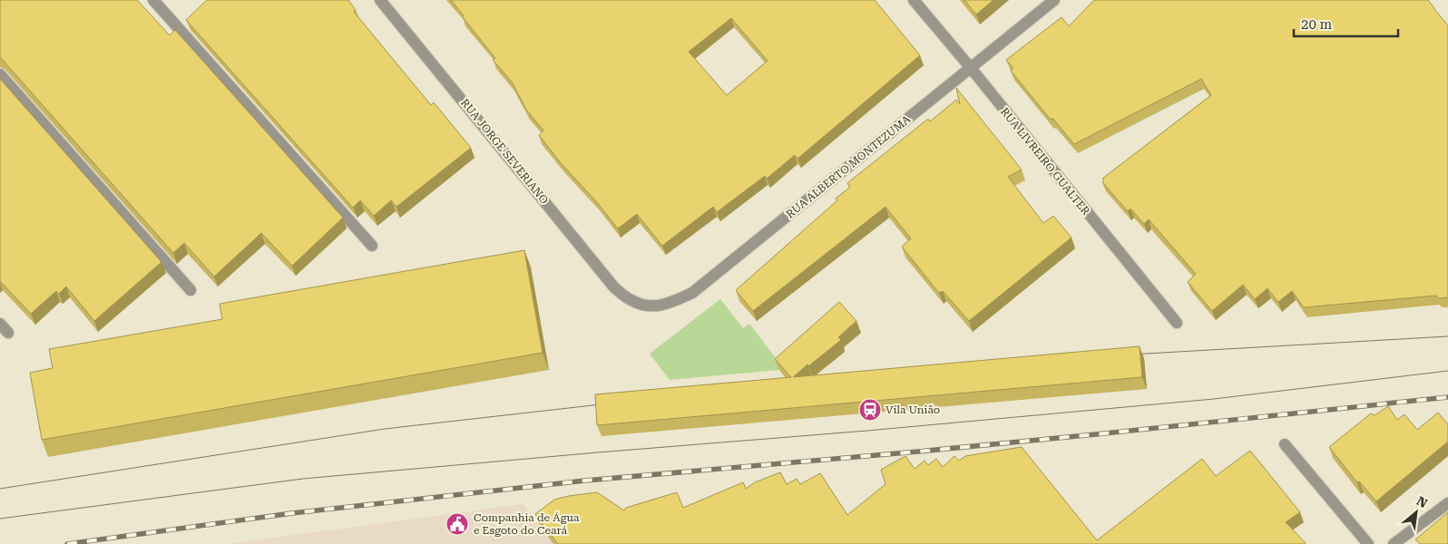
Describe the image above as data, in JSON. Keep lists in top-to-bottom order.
{
  "streets": {
    "street": ["RUA JORGE SEVERIANO", "RUA LIVREIRO GUALTER", "RUA ALBERTO MONTEZUMA"]
  },
  "crossings": [
    ["RUA JORGE SEVERIANO", "RUA ALBERTO MONTEZUMA"],
    ["RUA LIVREIRO GUALTER", "RUA ALBERTO MONTEZUMA"]
  ],
  "places": {
    "station": ["Vila União"],
    "public building": ["Companhia de Água e Esgoto do Ceará"]
  },
  "scale_bar": "20 m",
  "north": "top right"
}
